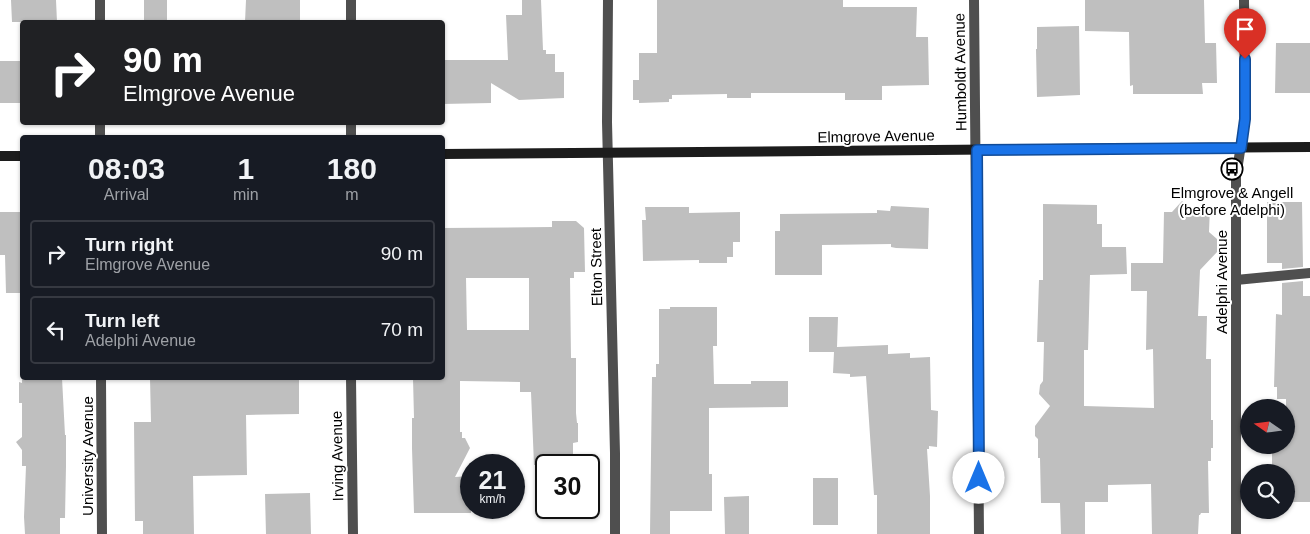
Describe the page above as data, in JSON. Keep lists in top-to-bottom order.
{
  "streets": {
    "street": [
      "Humboldt Avenue",
      "Elmgrove Avenue",
      "Elton Street",
      "Adelphi Avenue",
      "University Avenue",
      "Irving Avenue"
    ]
  },
  "crossings": [
    ["Humboldt Avenue", "Elmgrove Avenue"],
    ["Elmgrove Avenue", "Elton Street"],
    ["Elmgrove Avenue", "Adelphi Avenue"]
  ],
  "places": {
    "bus stop": ["Elmgrove & Angell (before Adelphi)"]
  },
  "north": "left",
  "page": {
    "turn": ["90 m", "Elmgrove Avenue"],
    "eta": [
      "08:03",
      "Arrival",
      "1",
      "min",
      "180",
      "m"
    ],
    "list": [
      {
        "name": "Turn right",
        "note": "Elmgrove Avenue",
        "value": "90 m"
      },
      {
        "name": "Turn left",
        "note": "Adelphi Avenue",
        "value": "70 m"
      }
    ],
    "speed": "21 km/h",
    "limit": "30"
  }
}
